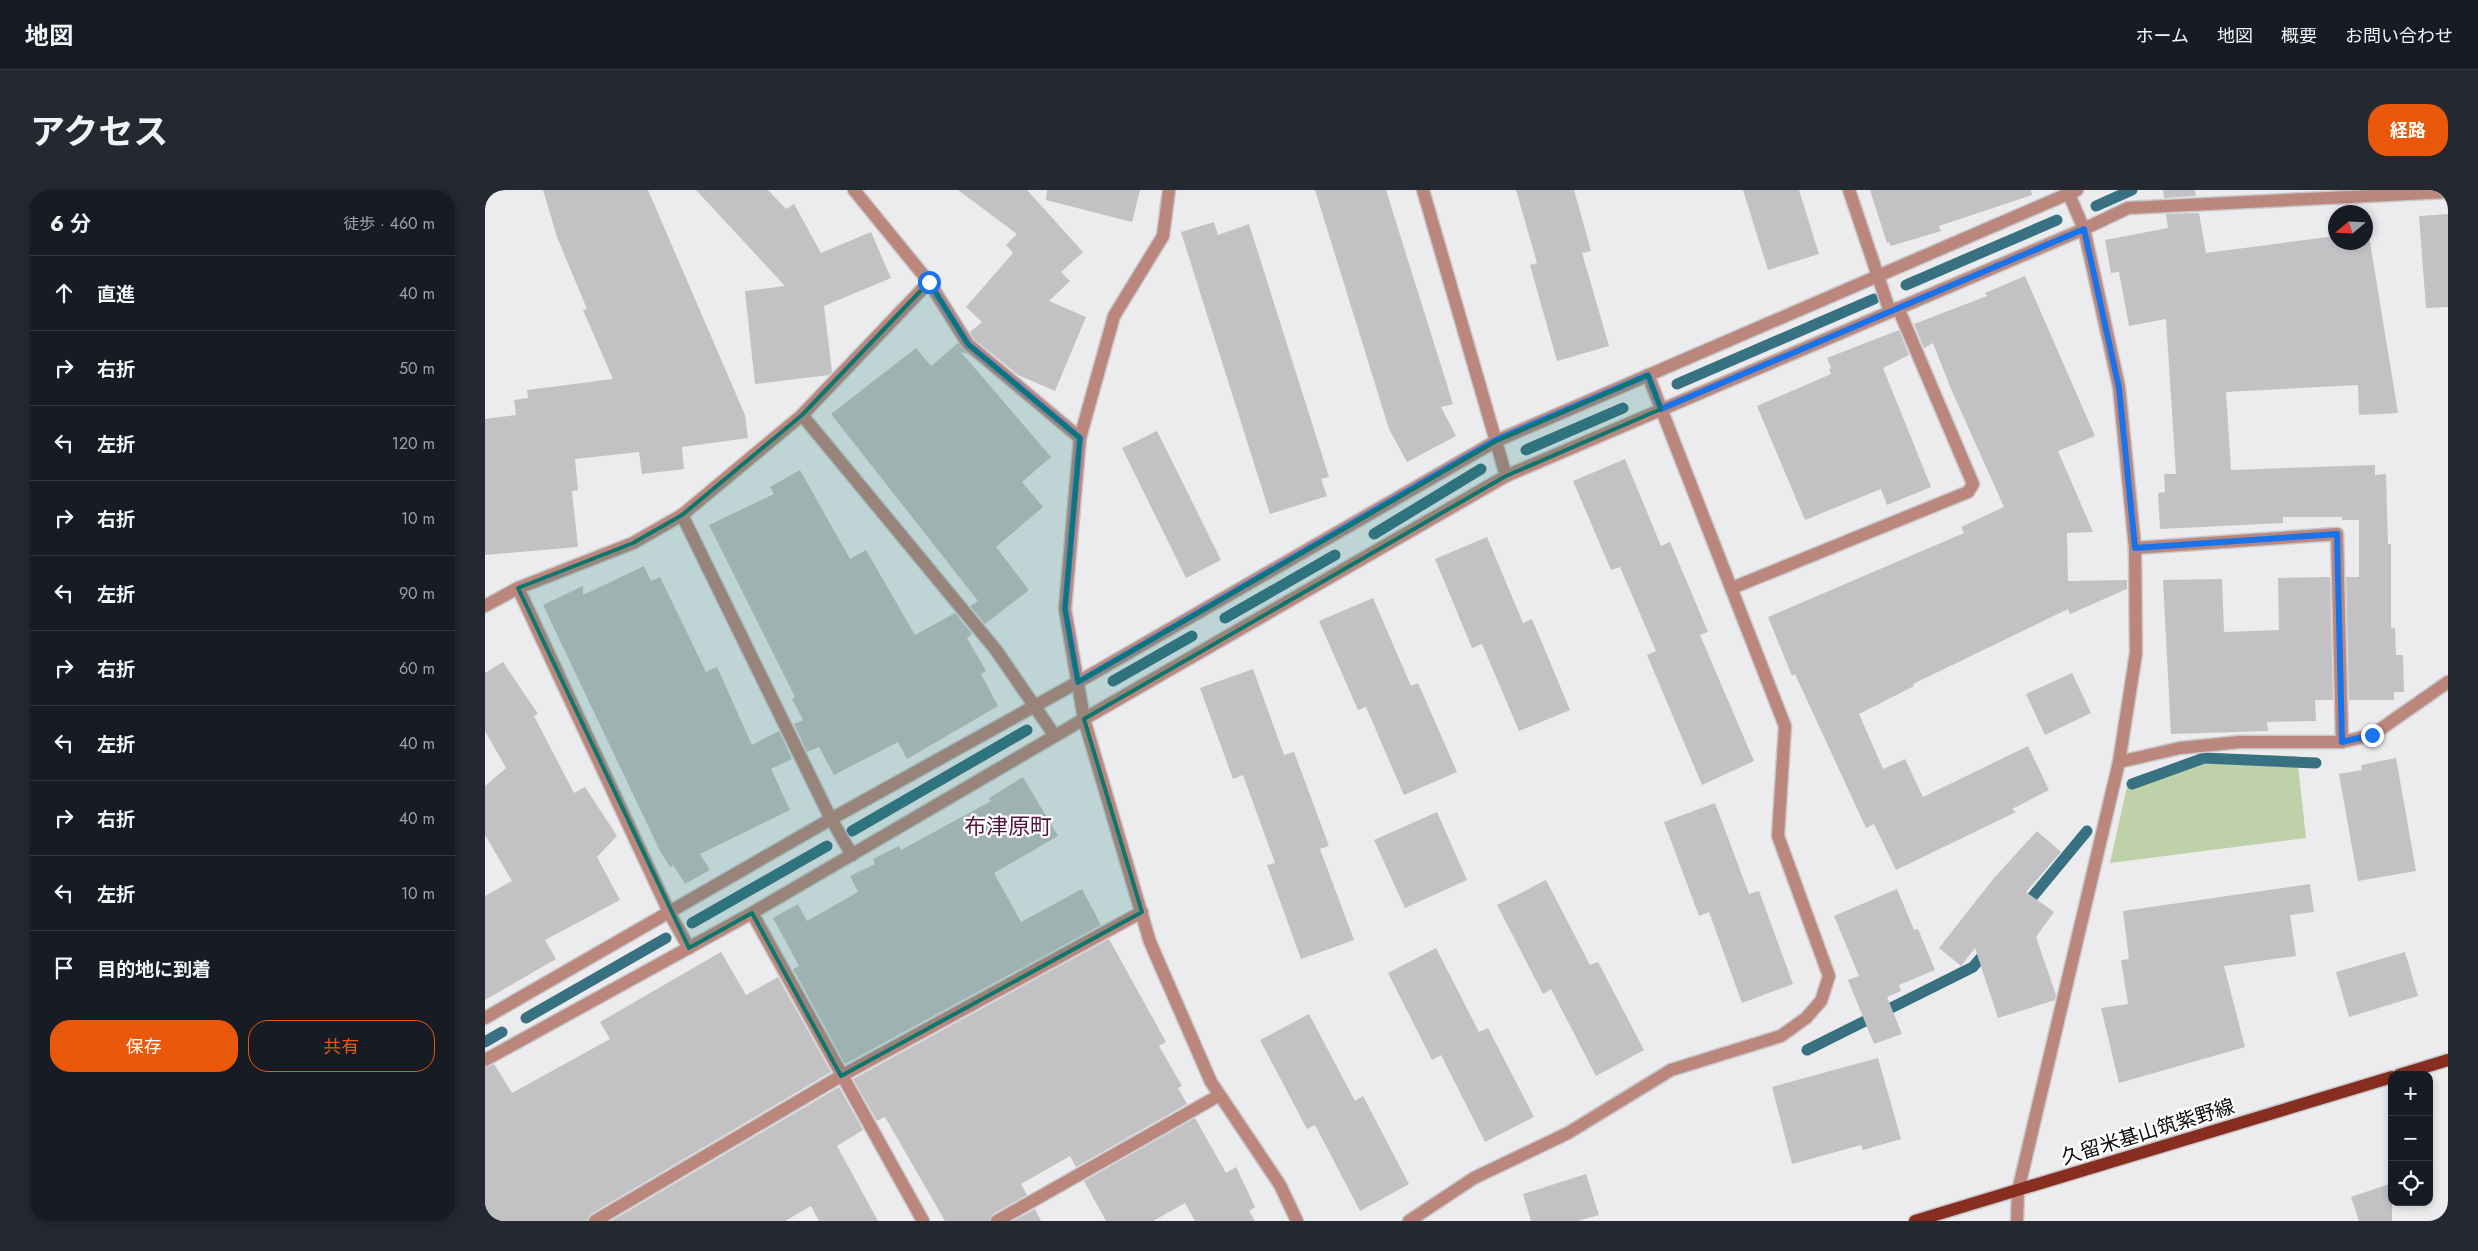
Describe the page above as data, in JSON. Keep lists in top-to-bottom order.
{
  "streets": {
    "main road": ["久留米基山筑紫野線"]
  },
  "districts": ["布津原町"],
  "north": "left",
  "page": {
    "header": "地図",
    "nav": [
      "ホーム",
      "地図",
      "概要",
      "お問い合わせ"
    ],
    "title": "アクセス",
    "buttons": [
      "経路",
      ["保存", "共有"]
    ],
    "heading": ["6 分", "徒歩 · 460 m"],
    "list": [
      ["直進", "40 m"],
      ["右折", "50 m"],
      ["左折", "120 m"],
      ["右折", "10 m"],
      ["左折", "90 m"],
      ["右折", "60 m"],
      ["左折", "40 m"],
      ["右折", "40 m"],
      ["左折", "10 m"],
      "目的地に到着"
    ],
    "map_buttons": ["+", "−"]
  }
}
